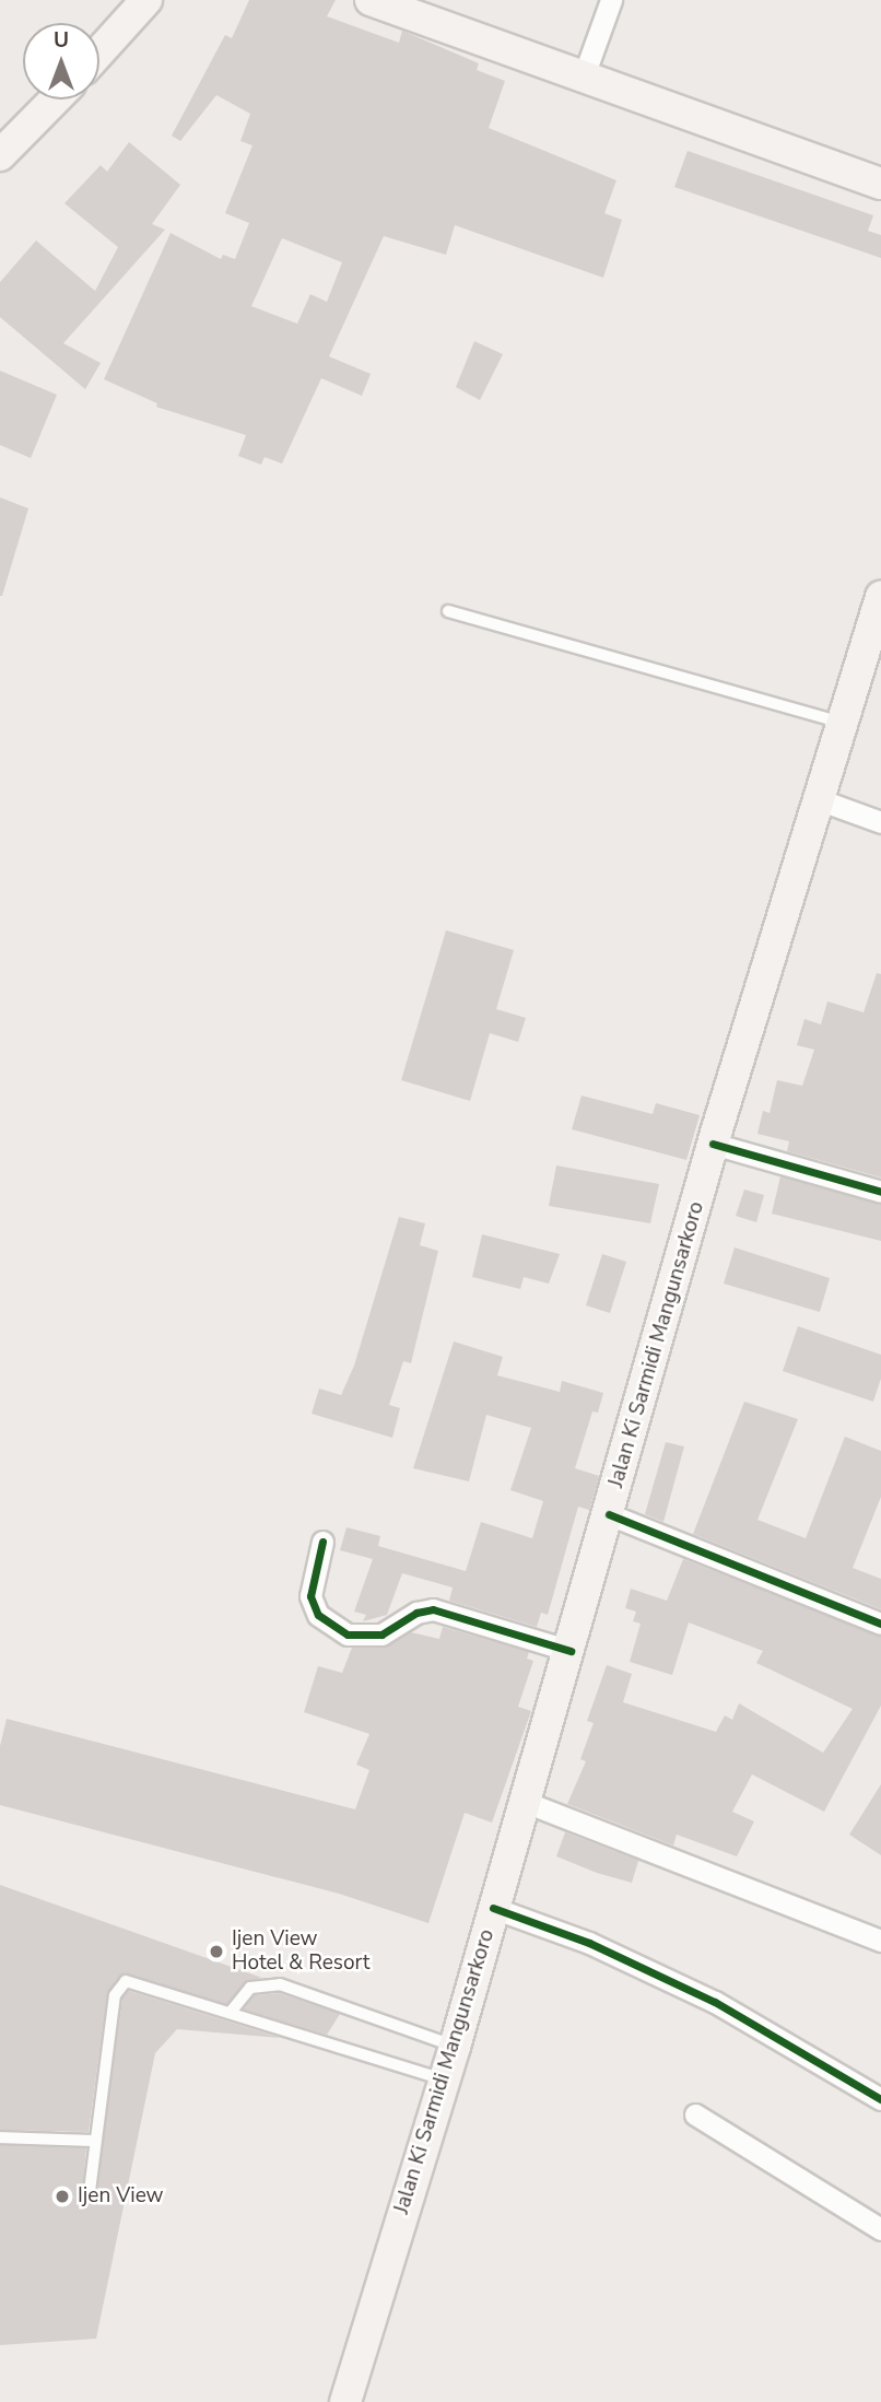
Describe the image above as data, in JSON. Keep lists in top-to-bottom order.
{
  "streets": {
    "main road": ["Jalan Ki Sarmidi Mangunsarkoro"]
  },
  "places": ["Ijen View Hotel & Resort", "Ijen View"],
  "north": "top"
}
